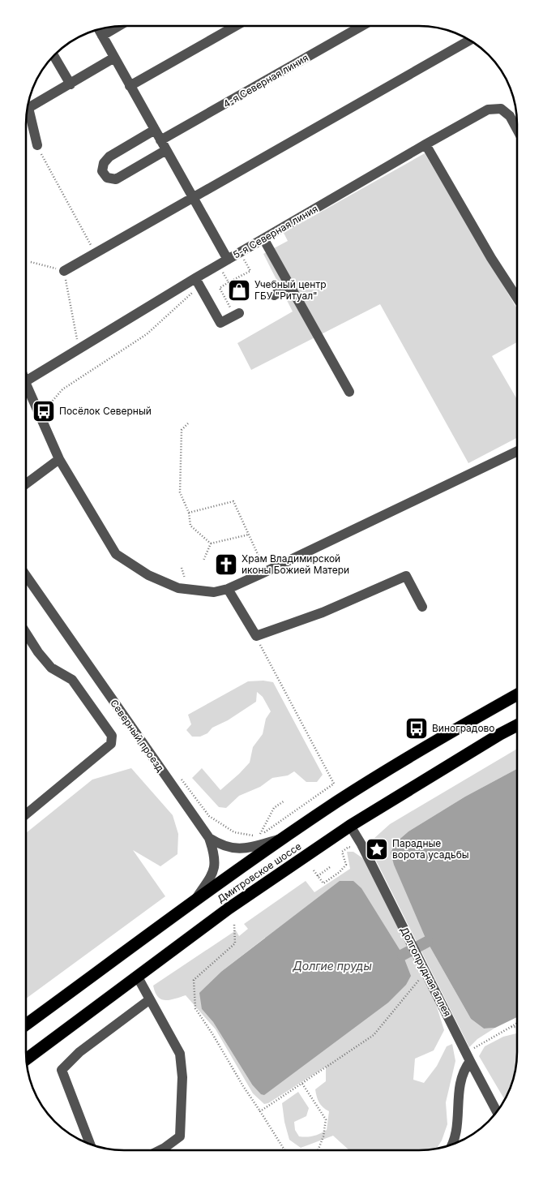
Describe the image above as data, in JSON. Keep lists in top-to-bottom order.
{
  "streets": {
    "highway": ["Дмитровское шоссе"],
    "street": [
      "4-я Северная линия",
      "5-я Северная линия",
      "Северный проезд",
      "Долгопрудная аллея"
    ]
  },
  "crossings": [
    ["Северный проезд", "Дмитровское шоссе"],
    ["Дмитровское шоссе", "Долгопрудная аллея"]
  ],
  "water": ["Долгие пруды"],
  "places": {
    "shop": ["Учебный центр ГБУ \"Ритуал\""],
    "bus stop": ["Посёлок Северный", "Виноградово"],
    "church": ["Храм Владимирской иконы Божией Матери"],
    "place": ["Парадные ворота усадьбы"]
  }
}
